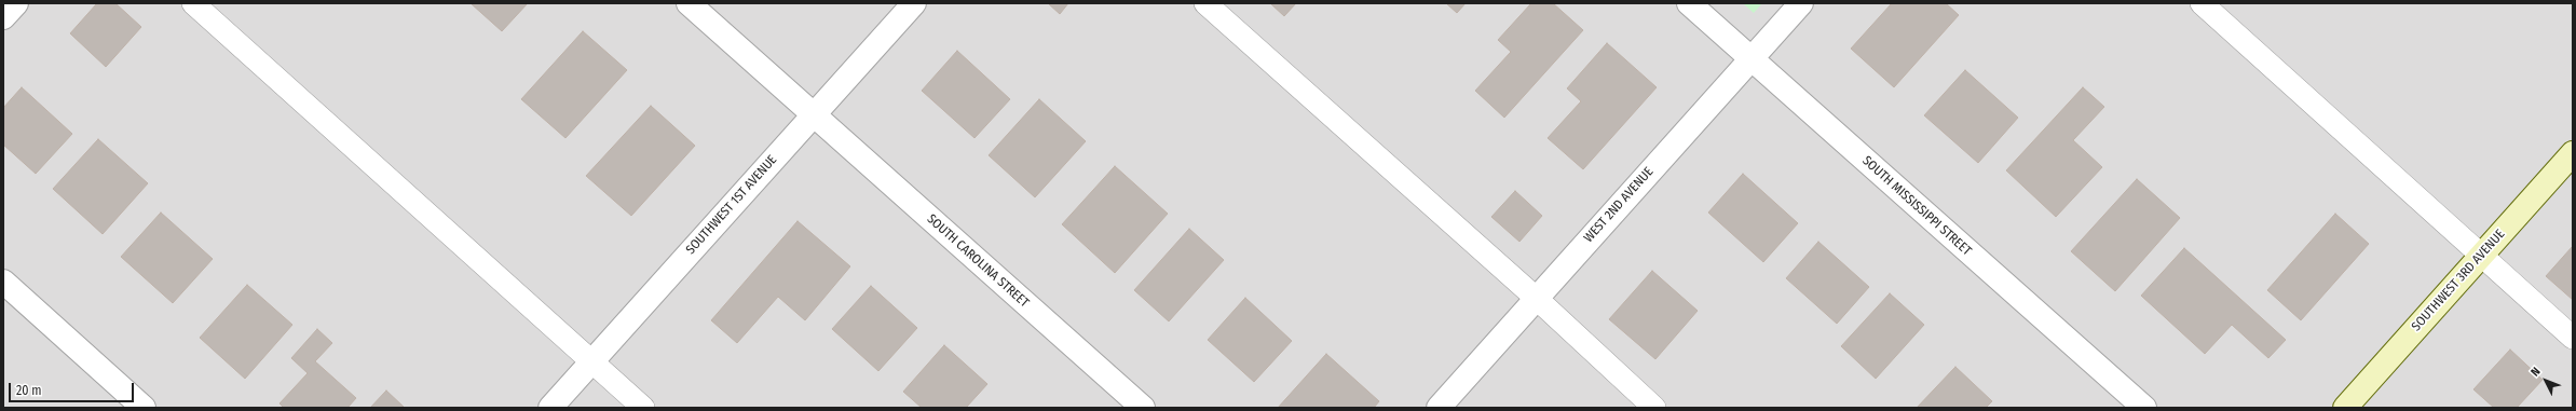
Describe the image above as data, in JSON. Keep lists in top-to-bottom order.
{
  "streets": {
    "main road": ["SOUTHWEST 3RD AVENUE"],
    "street": [
      "SOUTHWEST 1ST AVENUE",
      "WEST 2ND AVENUE",
      "SOUTH MISSISSIPPI STREET",
      "SOUTH CAROLINA STREET"
    ]
  },
  "crossings": [
    ["SOUTHWEST 1ST AVENUE", "SOUTH CAROLINA STREET"],
    ["WEST 2ND AVENUE", "SOUTH MISSISSIPPI STREET"]
  ],
  "scale_bar": "20 m",
  "north": "top left"
}
